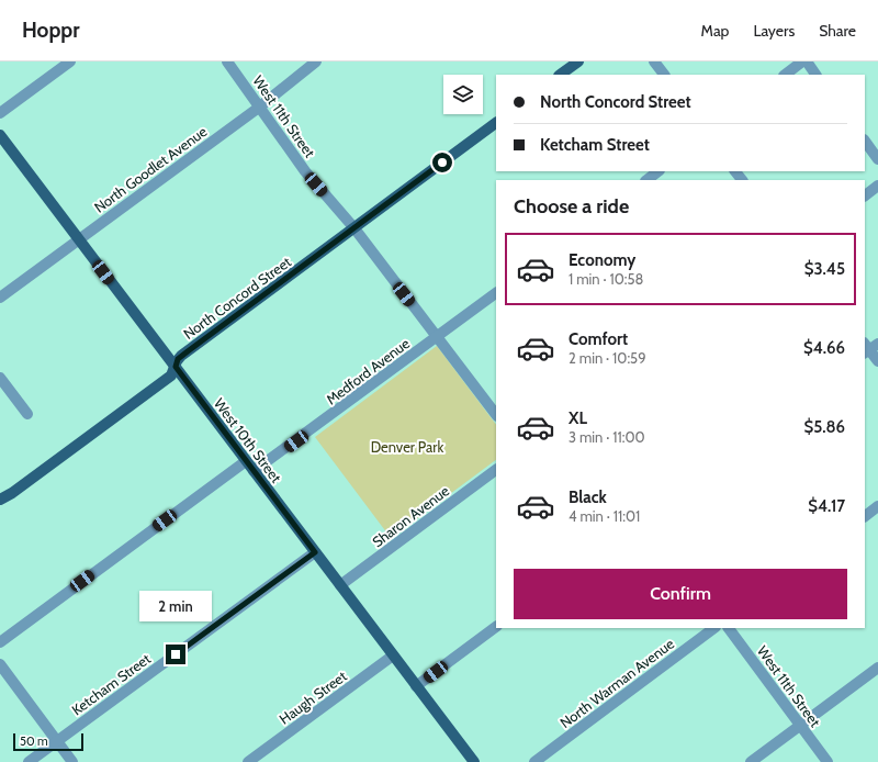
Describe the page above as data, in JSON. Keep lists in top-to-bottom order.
{
  "streets": {
    "main road": ["North Concord Street", "West 10th Street"],
    "street": [
      "West 11th Street",
      "North Goodlet Avenue",
      "Medford Avenue",
      "Sharon Avenue",
      "North Warman Avenue",
      "Ketcham Street",
      "Haugh Street"
    ]
  },
  "crossings": [
    ["West 11th Street", "North Goodlet Avenue"],
    ["West 11th Street", "North Concord Street"],
    ["West 11th Street", "Medford Avenue"],
    ["North Goodlet Avenue", "West 10th Street"],
    ["North Concord Street", "West 10th Street"],
    ["Medford Avenue", "West 10th Street"],
    ["West 10th Street", "Sharon Avenue"],
    ["West 10th Street", "Ketcham Street"],
    ["West 10th Street", "Haugh Street"]
  ],
  "parks": ["Denver Park"],
  "scale_bar": "50 m",
  "page": {
    "header": "Hoppr",
    "nav": ["Map", "Layers", "Share"],
    "banner": ["North Concord Street", "Ketcham Street"],
    "heading": "Choose a ride",
    "list": [
      {
        "name": "Economy",
        "note": "1 min · 10:58",
        "value": "$3.45"
      },
      {
        "name": "Comfort",
        "note": "2 min · 10:59",
        "value": "$4.66"
      },
      {
        "name": "XL",
        "note": "3 min · 11:00",
        "value": "$5.86"
      },
      {
        "name": "Black",
        "note": "4 min · 11:01",
        "value": "$4.17"
      }
    ],
    "buttons": "Confirm",
    "bubble": "2 min",
    "scale": "50 m"
  }
}
